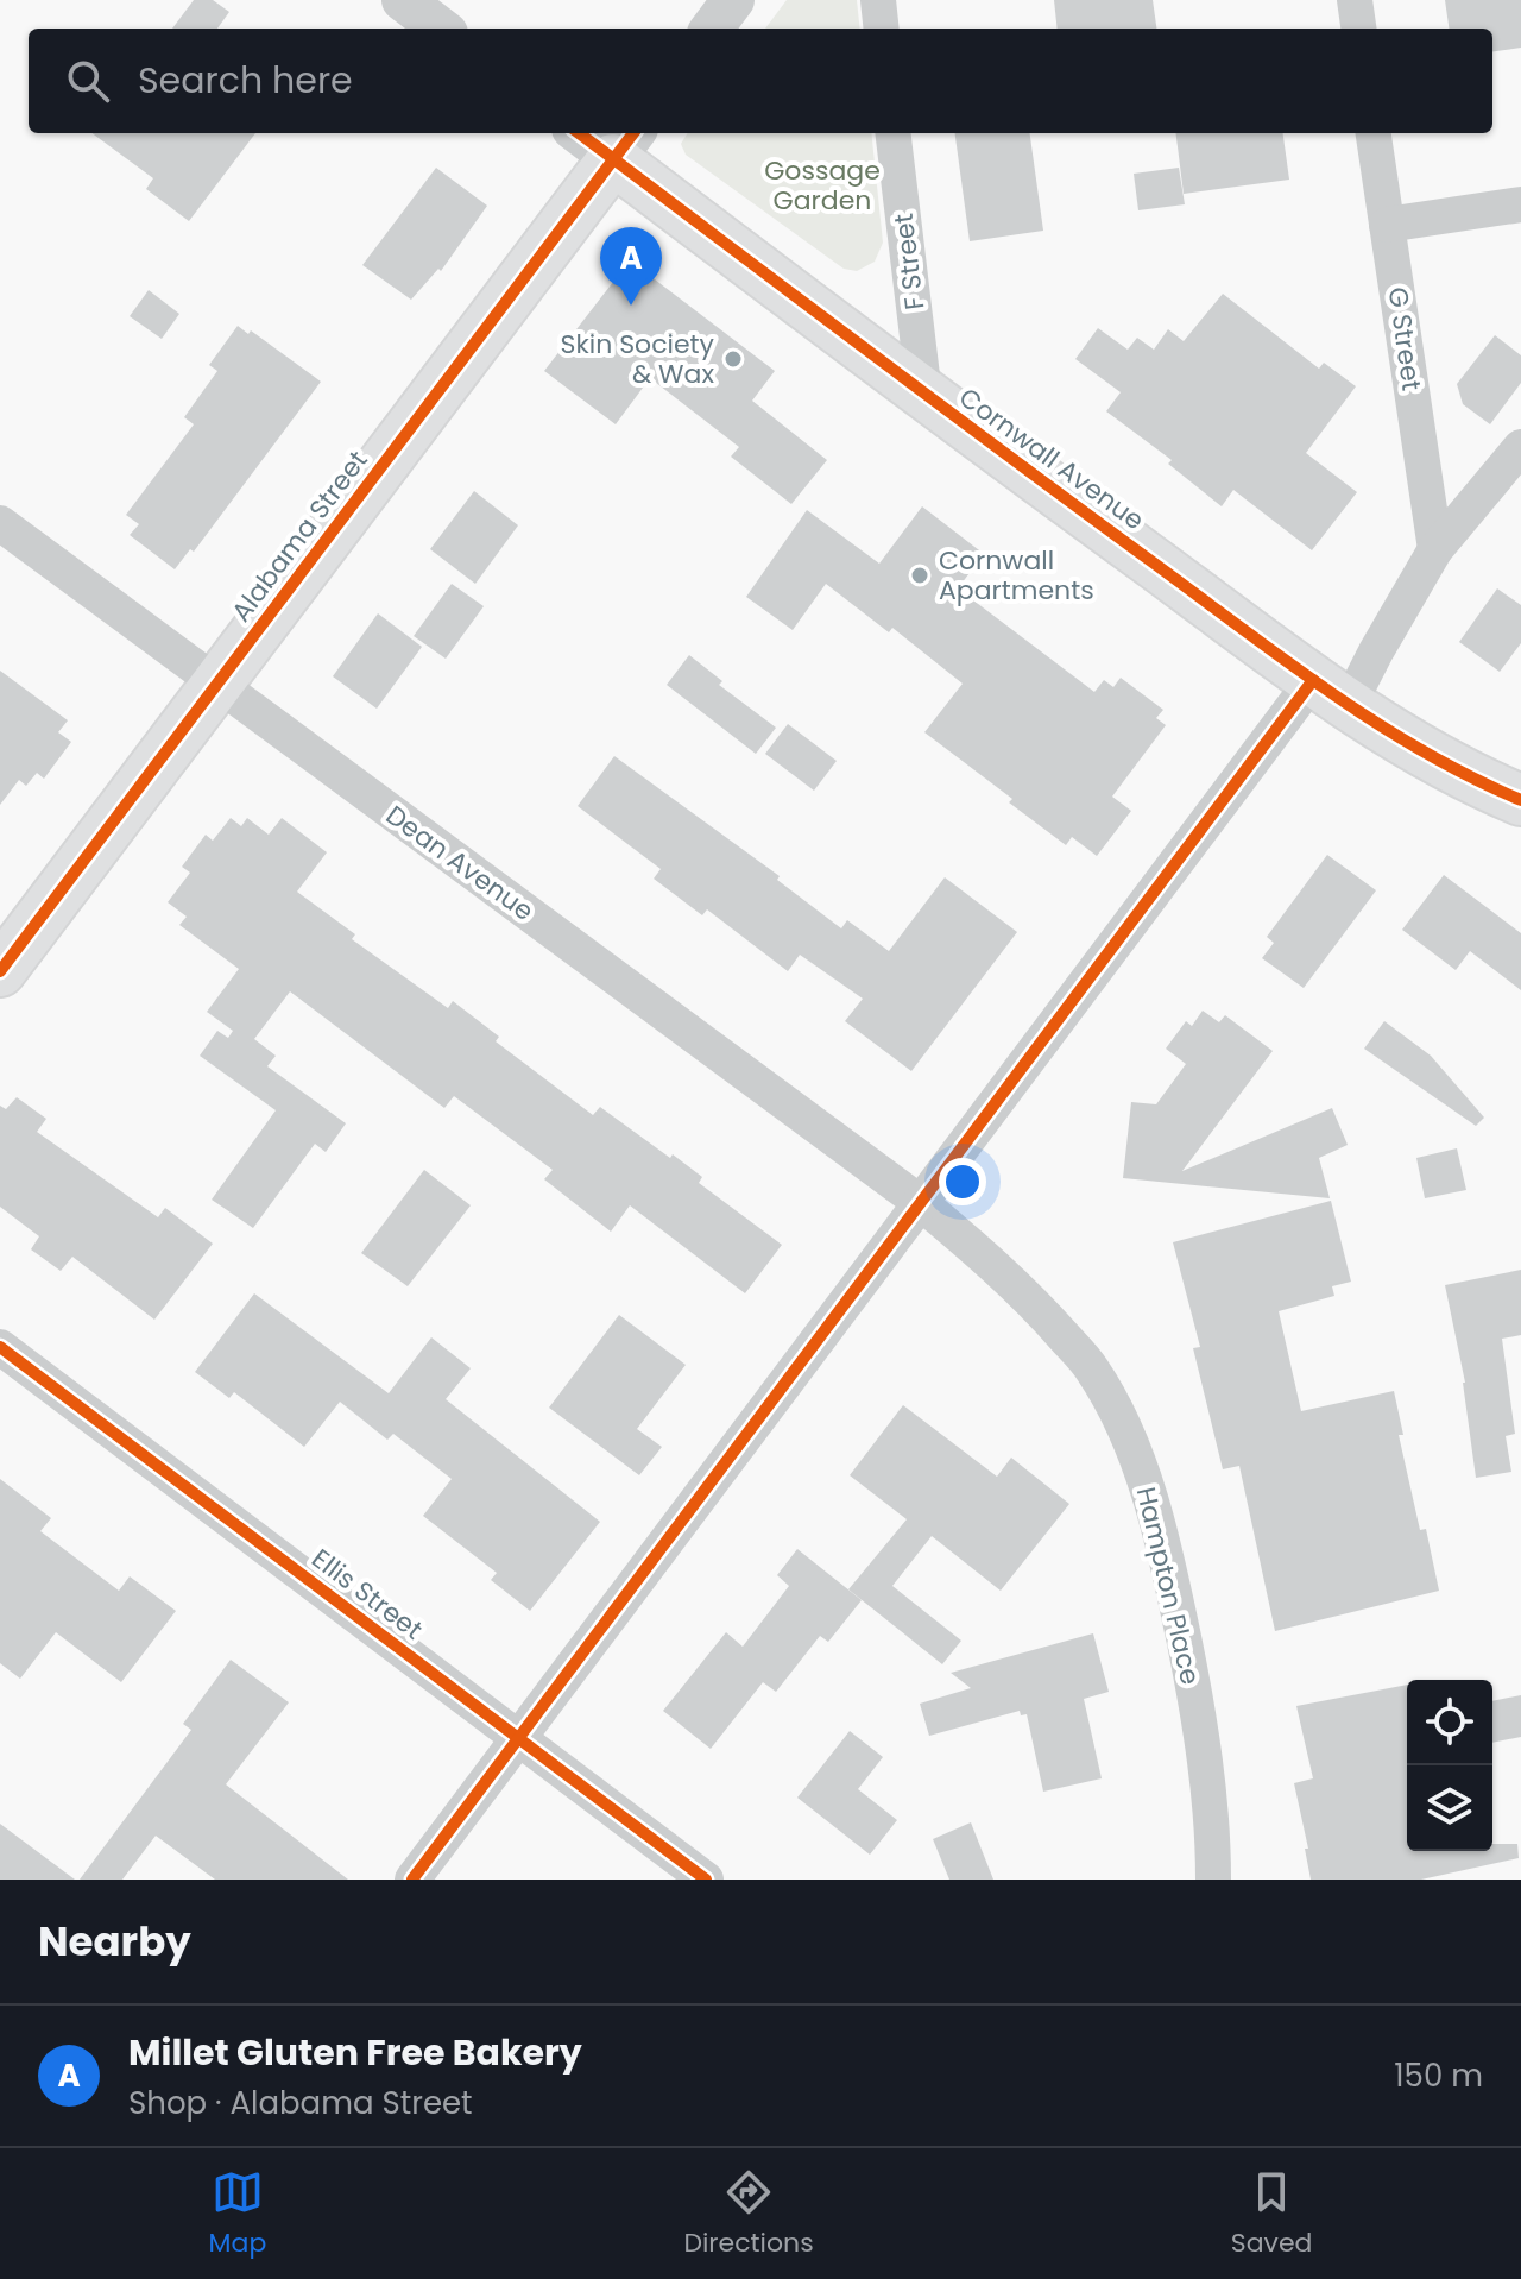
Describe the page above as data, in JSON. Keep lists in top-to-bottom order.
{
  "streets": {
    "main road": ["Cornwall Avenue", "Alabama Street"],
    "street": [
      "F Street",
      "G Street",
      "Dean Avenue",
      "Hampton Place",
      "Ellis Street"
    ]
  },
  "crossings": [
    ["F Street", "Cornwall Avenue"],
    ["Cornwall Avenue", "Alabama Street"],
    ["Alabama Street", "Dean Avenue"],
    ["Dean Avenue", "Hampton Place"]
  ],
  "parks": ["Gossage Garden"],
  "places": ["Skin Society & Wax", "Cornwall Apartments"],
  "page": {
    "search": "Search here",
    "pins": "A",
    "heading": "Nearby",
    "list": [
      {
        "mark": "A",
        "name": "Millet Gluten Free Bakery",
        "note": "Shop · Alabama Street",
        "value": "150 m"
      }
    ],
    "nav": ["Map", "Directions", "Saved"]
  }
}
